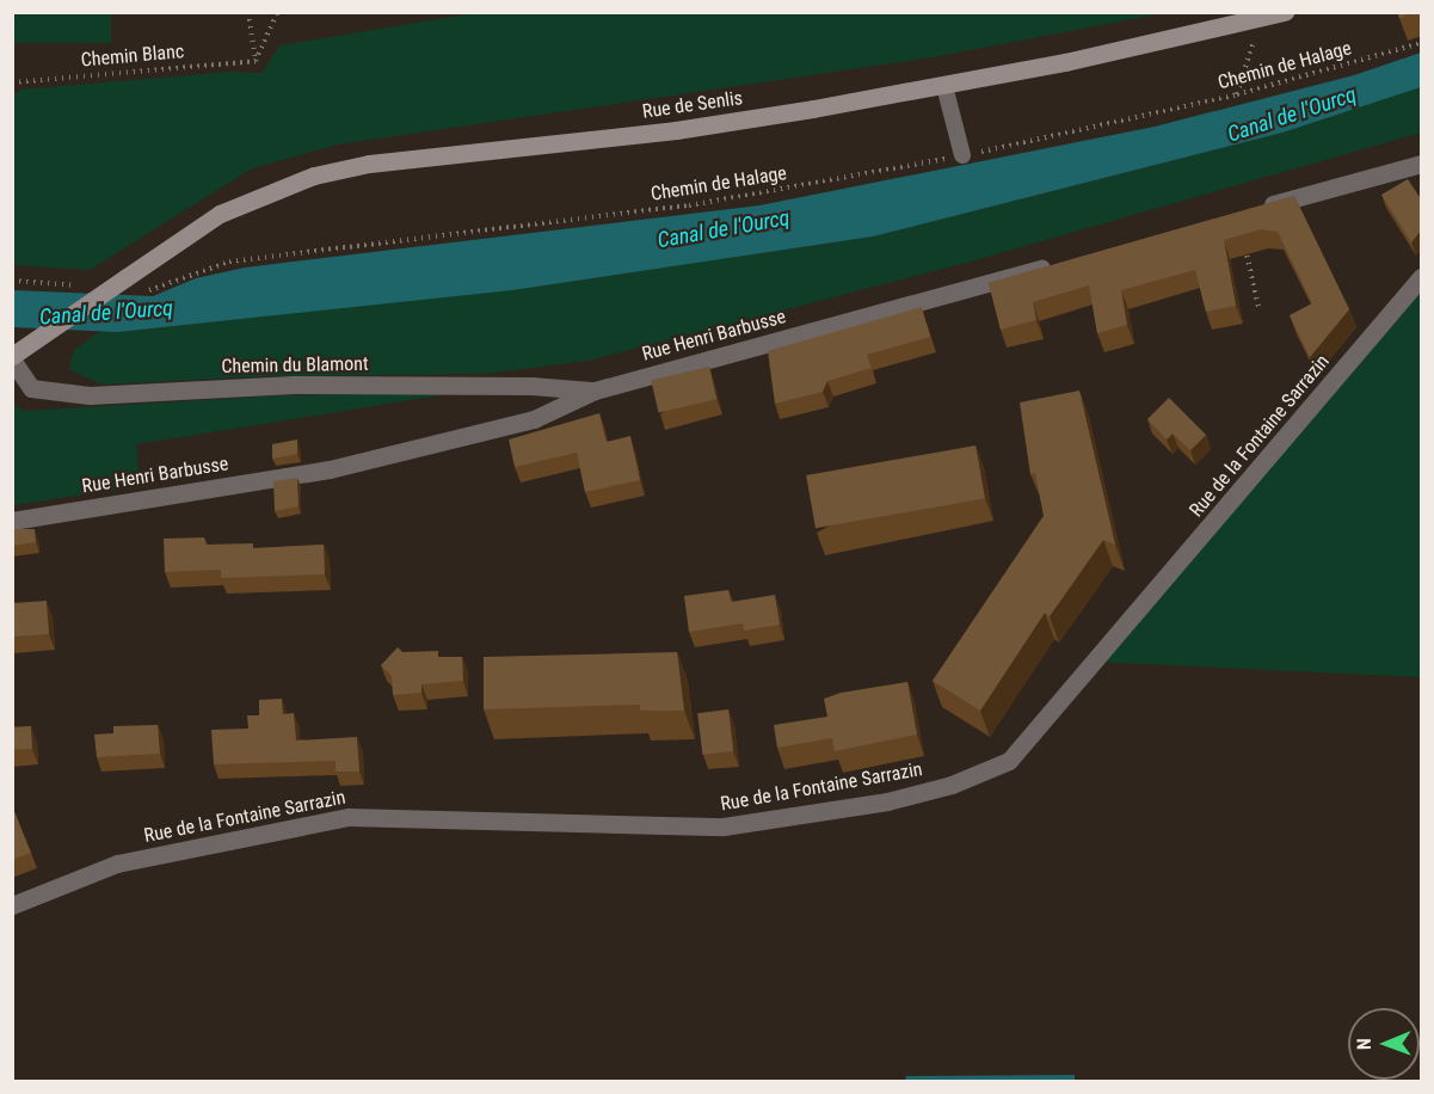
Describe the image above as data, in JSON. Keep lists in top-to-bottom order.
{
  "streets": {
    "main road": ["Rue de Senlis"],
    "street": ["Rue Henri Barbusse", "Chemin du Blamont", "Rue de la Fontaine Sarrazin"],
    "path": ["Chemin Blanc", "Chemin de Halage"]
  },
  "crossings": [
    ["Rue de Senlis", "Chemin du Blamont"],
    ["Rue Henri Barbusse", "Chemin du Blamont"]
  ],
  "water": ["Canal de l'Ourcq"],
  "north": "left"
}
